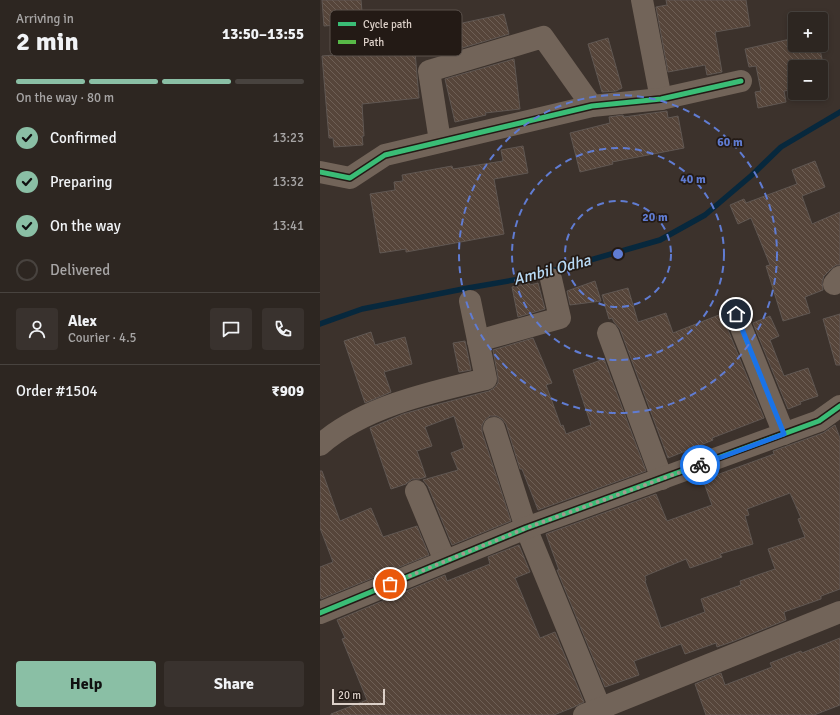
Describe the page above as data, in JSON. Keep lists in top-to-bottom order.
{
  "water": ["Ambil Odha"],
  "legend": ["Cycle path", "Path"],
  "scale_bar": "20 m",
  "page": {
    "heading": ["2 min", "Arriving in", "13:50–13:55"],
    "panel": [
      "Alex",
      "Courier · 4.5",
      "Order #1504",
      "₹909"
    ],
    "map_buttons": ["+", "−"],
    "bar": "On the way · 80 m",
    "list": [
      ["Confirmed", "13:23"],
      ["Preparing", "13:32"],
      ["On the way", "13:41"],
      "Delivered"
    ],
    "buttons": ["Help", "Share"],
    "scale": "20 m"
  },
  "rings": ["60 m", "40 m", "20 m"]
}
